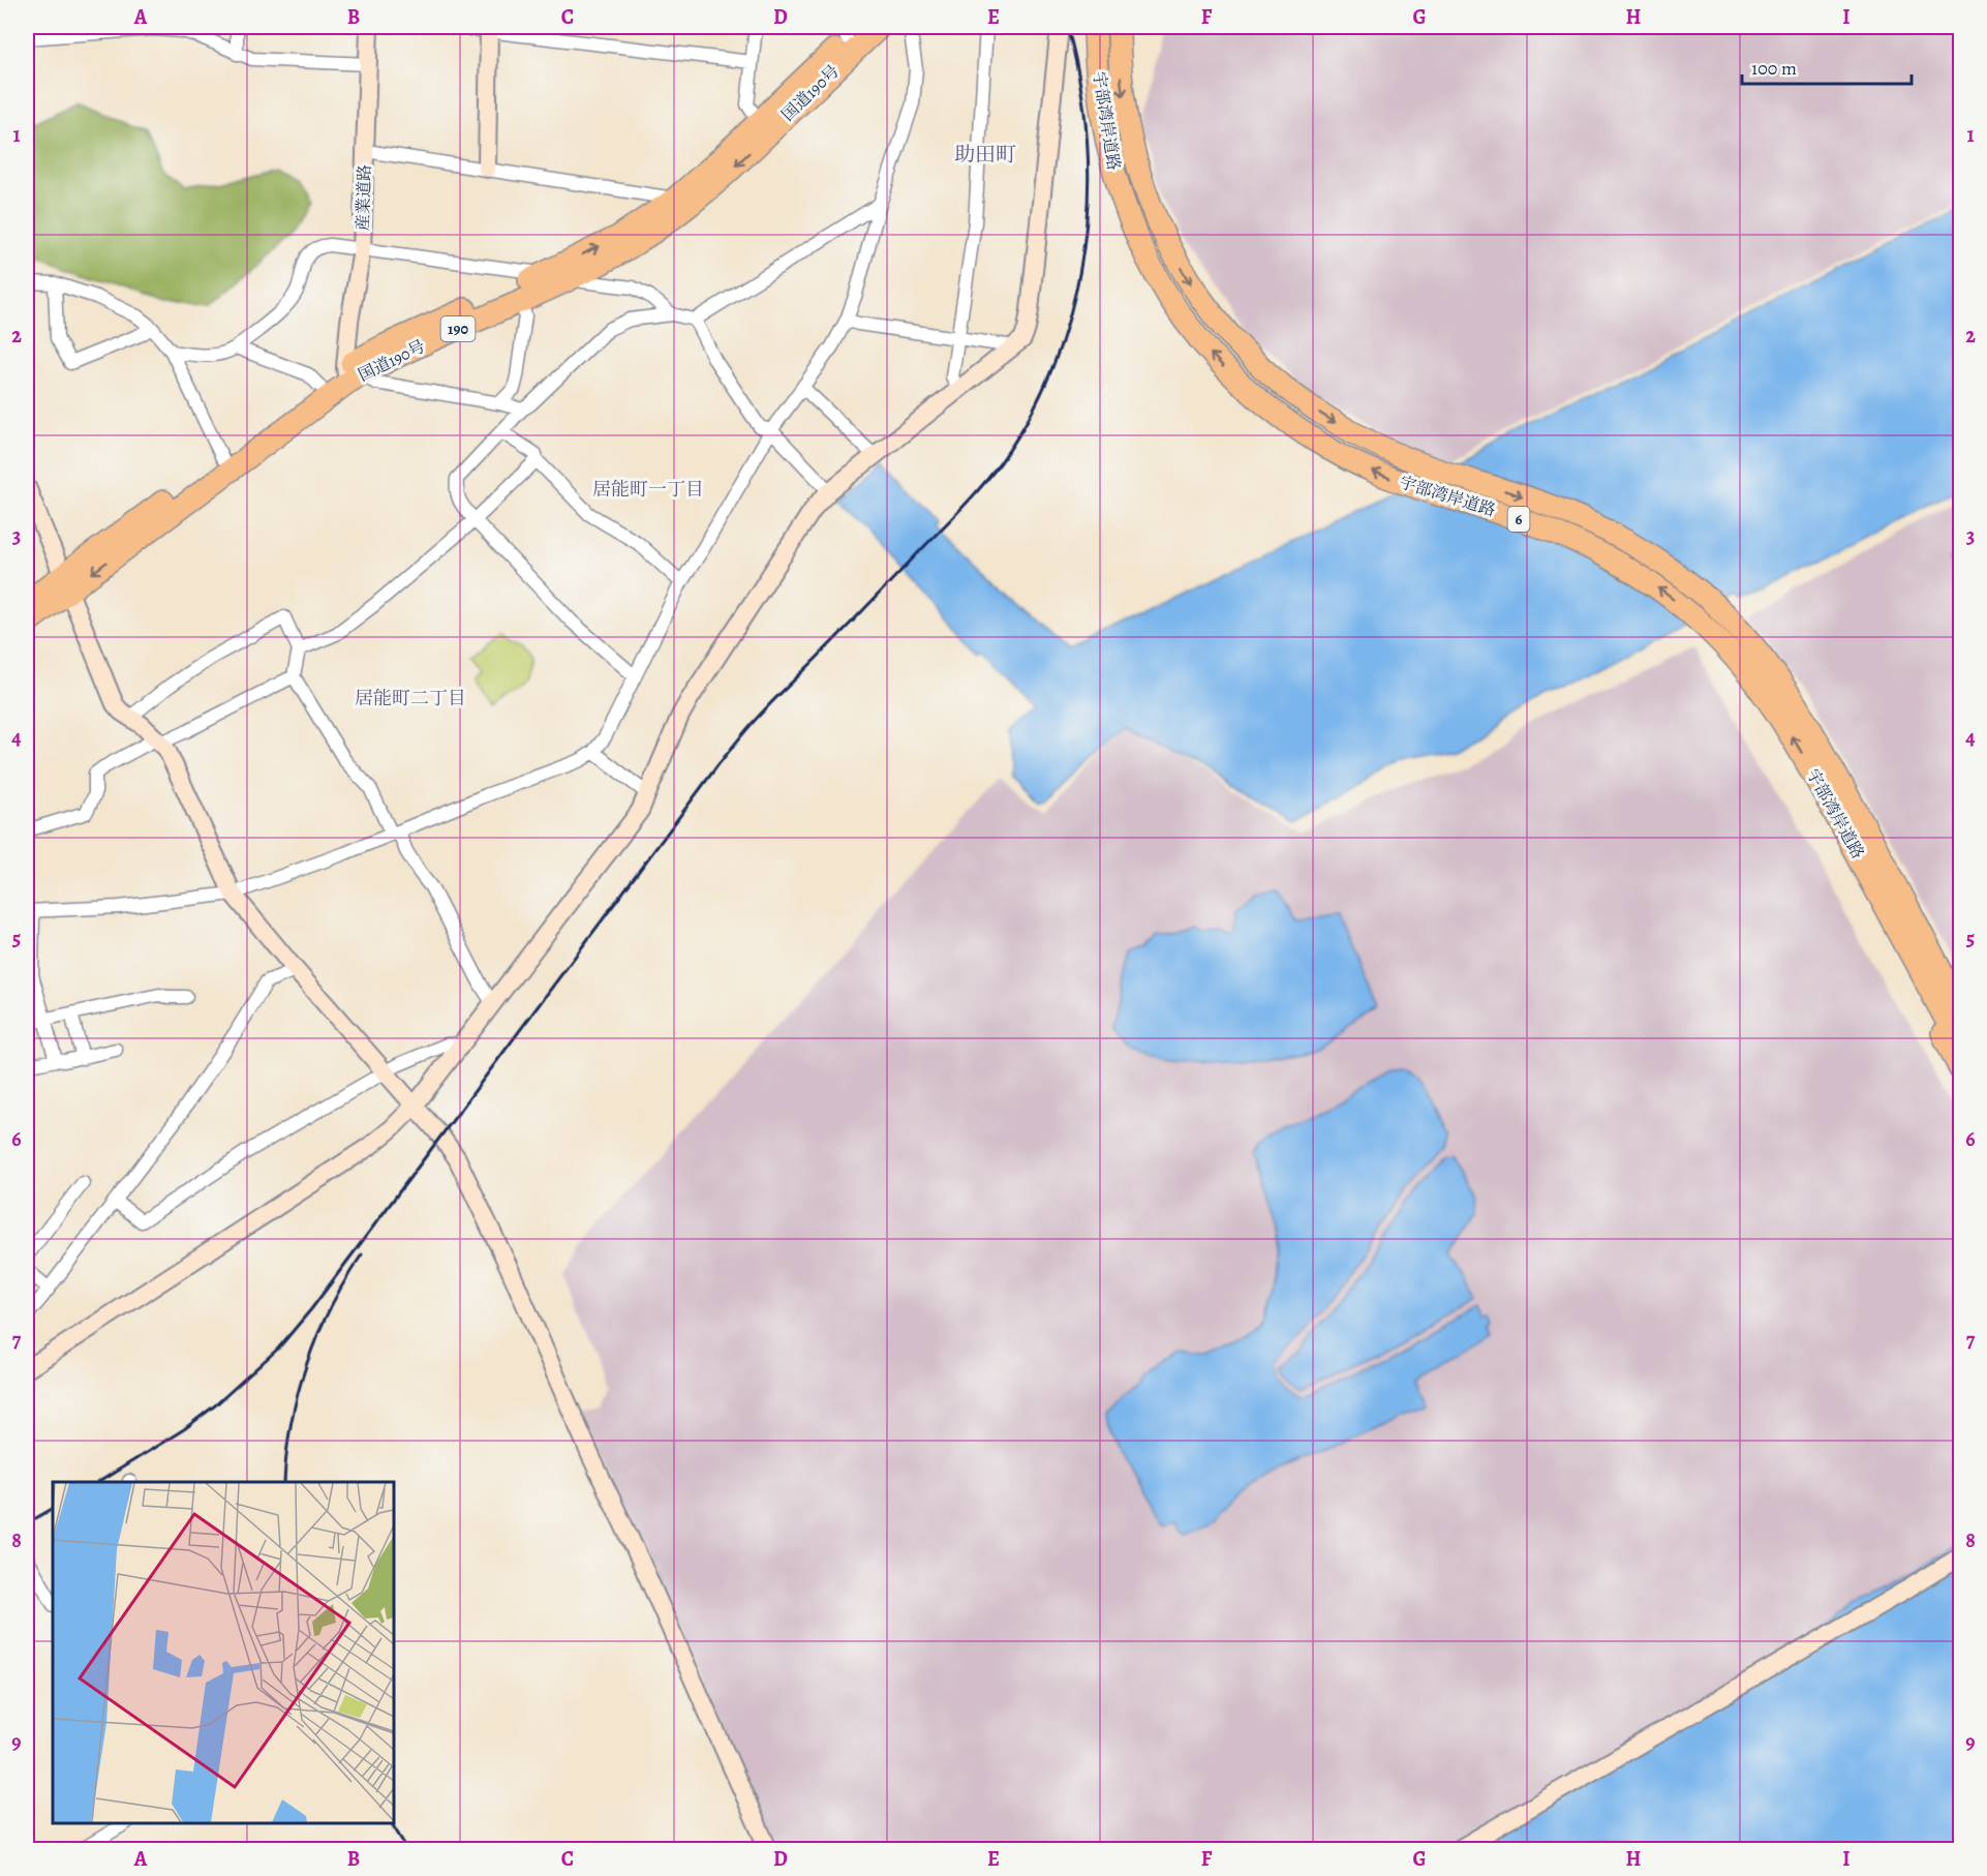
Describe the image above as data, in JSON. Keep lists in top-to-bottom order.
{
  "streets": {
    "highway": [
      "国道190号",
      "宇部湾岸道路",
      "190",
      "6"
    ],
    "street": ["産業道路"]
  },
  "crossings": [
    ["国道190号", "産業道路"]
  ],
  "districts": ["助田町", "居能町一丁目", "居能町二丁目"],
  "scale_bar": "100 m",
  "grid": {
    "columns": [
      "A",
      "B",
      "C",
      "D",
      "E",
      "F",
      "G",
      "H",
      "I"
    ],
    "rows": [
      "1",
      "2",
      "3",
      "4",
      "5",
      "6",
      "7",
      "8",
      "9"
    ]
  }
}
